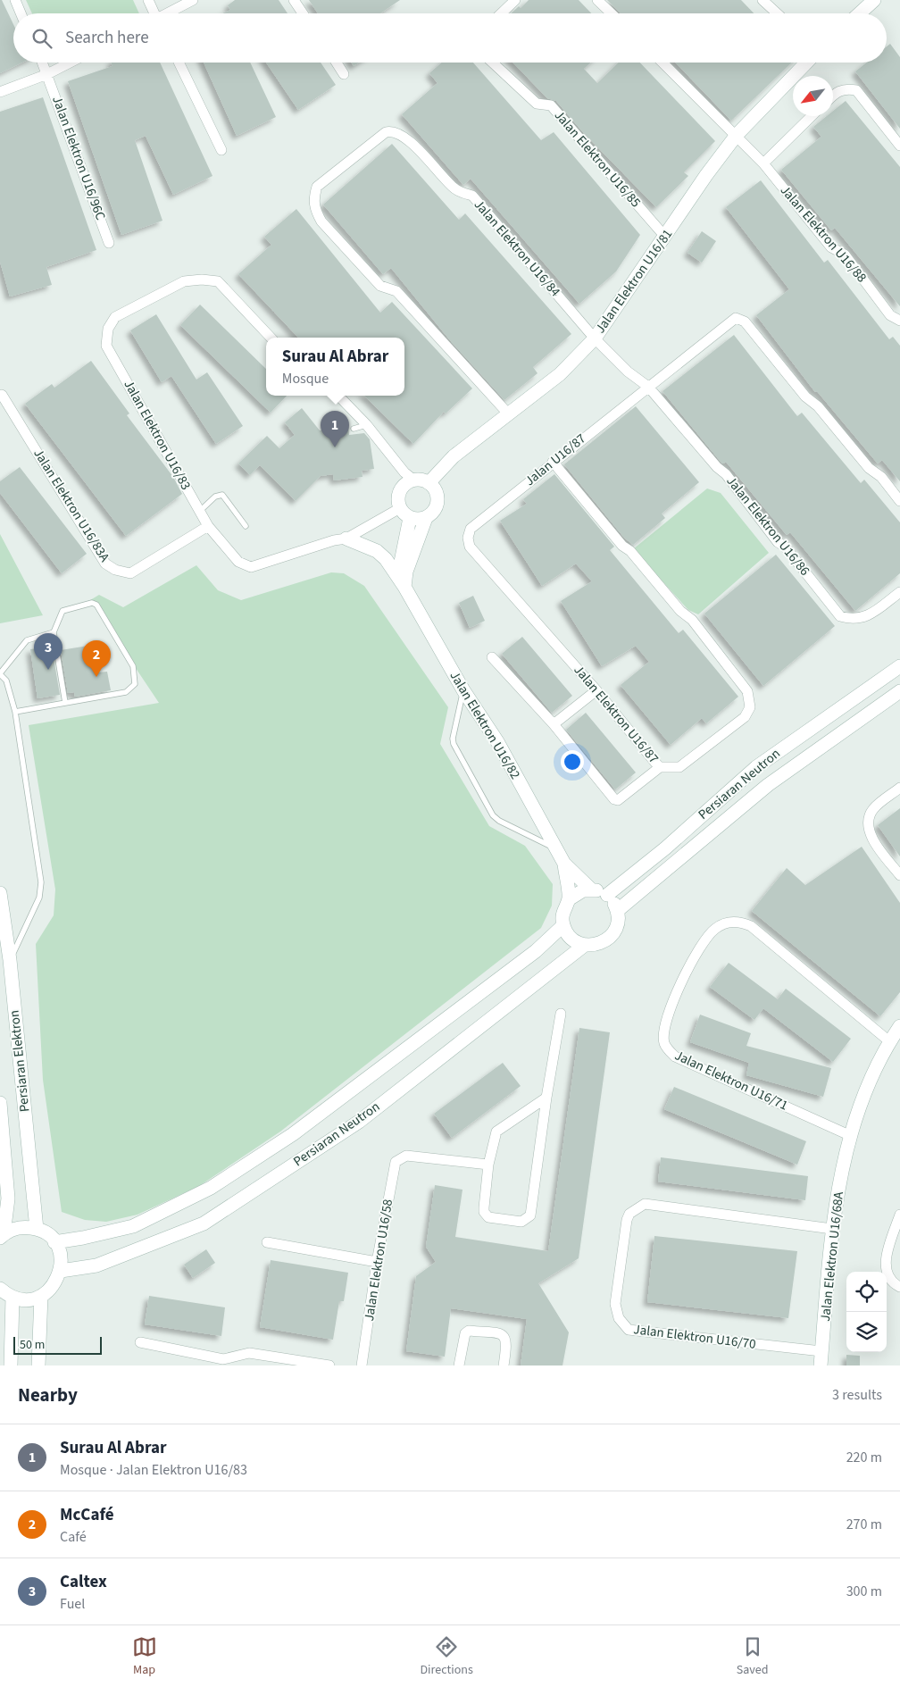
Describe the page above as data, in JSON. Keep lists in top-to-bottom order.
{
  "streets": {
    "street": [
      "Jalan Elektron U16/96C",
      "Jalan Elektron U16/85",
      "Jalan Elektron U16/88",
      "Jalan Elektron U16/84",
      "Jalan Elektron U16/81",
      "Jalan Elektron U16/83",
      "Jalan U16/87",
      "Jalan Elektron U16/83A",
      "Jalan Elektron U16/86",
      "Jalan Elektron U16/87",
      "Jalan Elektron U16/82",
      "Persiaran Neutron",
      "Persiaran Elektron",
      "Jalan Elektron U16/71",
      "Jalan Elektron U16/68A",
      "Jalan Elektron U16/58",
      "Jalan Elektron U16/70"
    ]
  },
  "crossings": [
    ["Jalan Elektron U16/85", "Jalan Elektron U16/81"],
    ["Jalan Elektron U16/88", "Jalan Elektron U16/81"],
    ["Jalan Elektron U16/84", "Jalan Elektron U16/81"],
    ["Jalan Elektron U16/84", "Jalan Elektron U16/86"],
    ["Jalan Elektron U16/81", "Jalan Elektron U16/83"],
    ["Jalan Elektron U16/81", "Jalan Elektron U16/86"],
    ["Jalan Elektron U16/83", "Jalan Elektron U16/83A"],
    ["Jalan Elektron U16/83", "Jalan Elektron U16/82"],
    ["Jalan U16/87", "Jalan Elektron U16/86"],
    ["Jalan U16/87", "Jalan Elektron U16/87"],
    ["Jalan Elektron U16/71", "Jalan Elektron U16/68A"],
    ["Jalan Elektron U16/68A", "Jalan Elektron U16/70"]
  ],
  "scale_bar": "50 m",
  "north": "bottom left",
  "page": {
    "search": "Search here",
    "popup": ["Surau Al Abrar", "Mosque"],
    "pins": ["1", "3", "2"],
    "scale": "50 m",
    "heading": ["Nearby", "3 results"],
    "list": [
      {
        "mark": "1",
        "name": "Surau Al Abrar",
        "note": "Mosque · Jalan Elektron U16/83",
        "value": "220 m"
      },
      {
        "mark": "2",
        "name": "McCafé",
        "note": "Café",
        "value": "270 m"
      },
      {
        "mark": "3",
        "name": "Caltex",
        "note": "Fuel",
        "value": "300 m"
      }
    ],
    "nav": ["Map", "Directions", "Saved"]
  }
}
